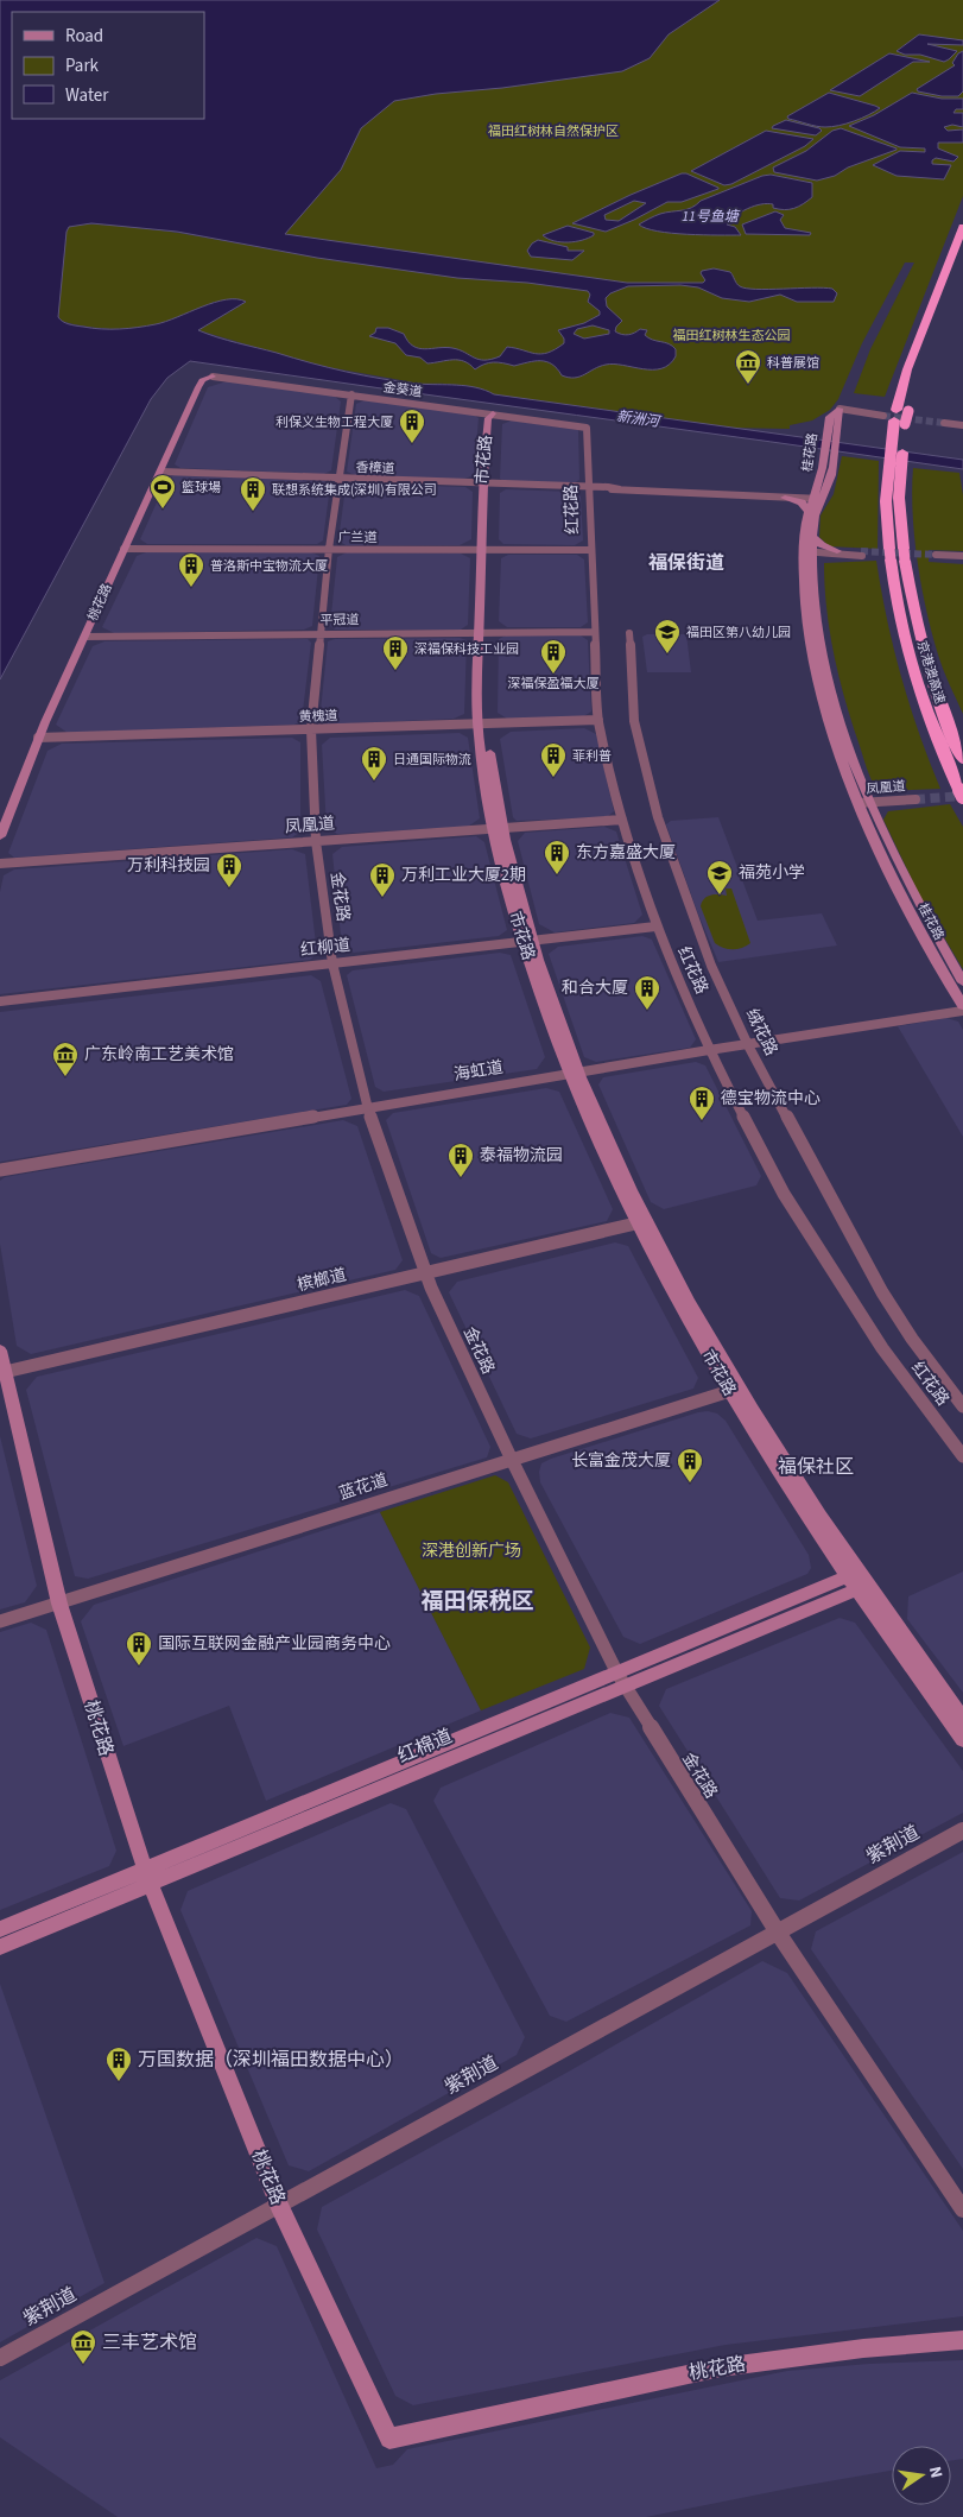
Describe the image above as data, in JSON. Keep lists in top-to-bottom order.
{
  "streets": {
    "highway": ["京港澳高速"],
    "main road": [
      "桂花路",
      "市花路",
      "桃花路",
      "红棉道"
    ],
    "street": [
      "金葵道",
      "香樟道",
      "红花路",
      "广兰道",
      "平冠道",
      "黄槐道",
      "凤凰道",
      "金花路",
      "红柳道",
      "绒花路",
      "海虹道",
      "槟榔道",
      "蓝花道",
      "紫荆道"
    ]
  },
  "crossings": [
    ["金葵道", "市花路"],
    ["金葵道", "红花路"],
    ["金葵道", "桃花路"],
    ["金葵道", "金花路"],
    ["桂花路", "香樟道"],
    ["桂花路", "凤凰道"],
    ["桂花路", "海虹道"],
    ["市花路", "香樟道"],
    ["市花路", "广兰道"],
    ["市花路", "平冠道"],
    ["市花路", "黄槐道"],
    ["市花路", "凤凰道"],
    ["市花路", "红柳道"],
    ["市花路", "海虹道"],
    ["市花路", "槟榔道"],
    ["市花路", "蓝花道"],
    ["市花路", "红棉道"],
    ["香樟道", "红花路"],
    ["香樟道", "桃花路"],
    ["香樟道", "金花路"],
    ["红花路", "广兰道"],
    ["红花路", "平冠道"],
    ["红花路", "黄槐道"],
    ["红花路", "凤凰道"],
    ["红花路", "红柳道"],
    ["红花路", "海虹道"],
    ["广兰道", "桃花路"],
    ["广兰道", "金花路"],
    ["桃花路", "平冠道"],
    ["桃花路", "黄槐道"],
    ["桃花路", "槟榔道"],
    ["桃花路", "蓝花道"],
    ["桃花路", "红棉道"],
    ["桃花路", "紫荆道"],
    ["平冠道", "金花路"],
    ["黄槐道", "金花路"],
    ["凤凰道", "金花路"],
    ["金花路", "红柳道"],
    ["金花路", "海虹道"],
    ["金花路", "槟榔道"],
    ["金花路", "蓝花道"],
    ["金花路", "红棉道"],
    ["金花路", "紫荆道"],
    ["绒花路", "海虹道"]
  ],
  "districts": ["福保街道", "福保社区", "福田保税区"],
  "water": ["11号鱼塘", "新洲河"],
  "parks": ["福田红树林自然保护区", "福田红树林生态公园", "深港创新广场"],
  "places": {
    "museum": ["科普展馆", "广东岭南工艺美术馆", "三丰艺术馆"],
    "building": [
      "利保义生物工程大厦",
      "联想系统集成(深圳)有限公司",
      "普洛斯中宝物流大厦",
      "深福保科技工业园",
      "深福保盈福大厦",
      "菲利普",
      "日通国际物流",
      "东方嘉盛大厦",
      "万利科技园",
      "万利工业大厦2期",
      "和合大厦",
      "德宝物流中心",
      "泰福物流园",
      "长富金茂大厦",
      "国际互联网金融产业园商务中心",
      "万国数据（深圳福田数据中心）"
    ],
    "sports": ["籃球場"],
    "school or university": ["福田区第八幼儿园", "福苑小学"]
  },
  "legend": ["Road", "Park", "Water"],
  "north": "right"
}
